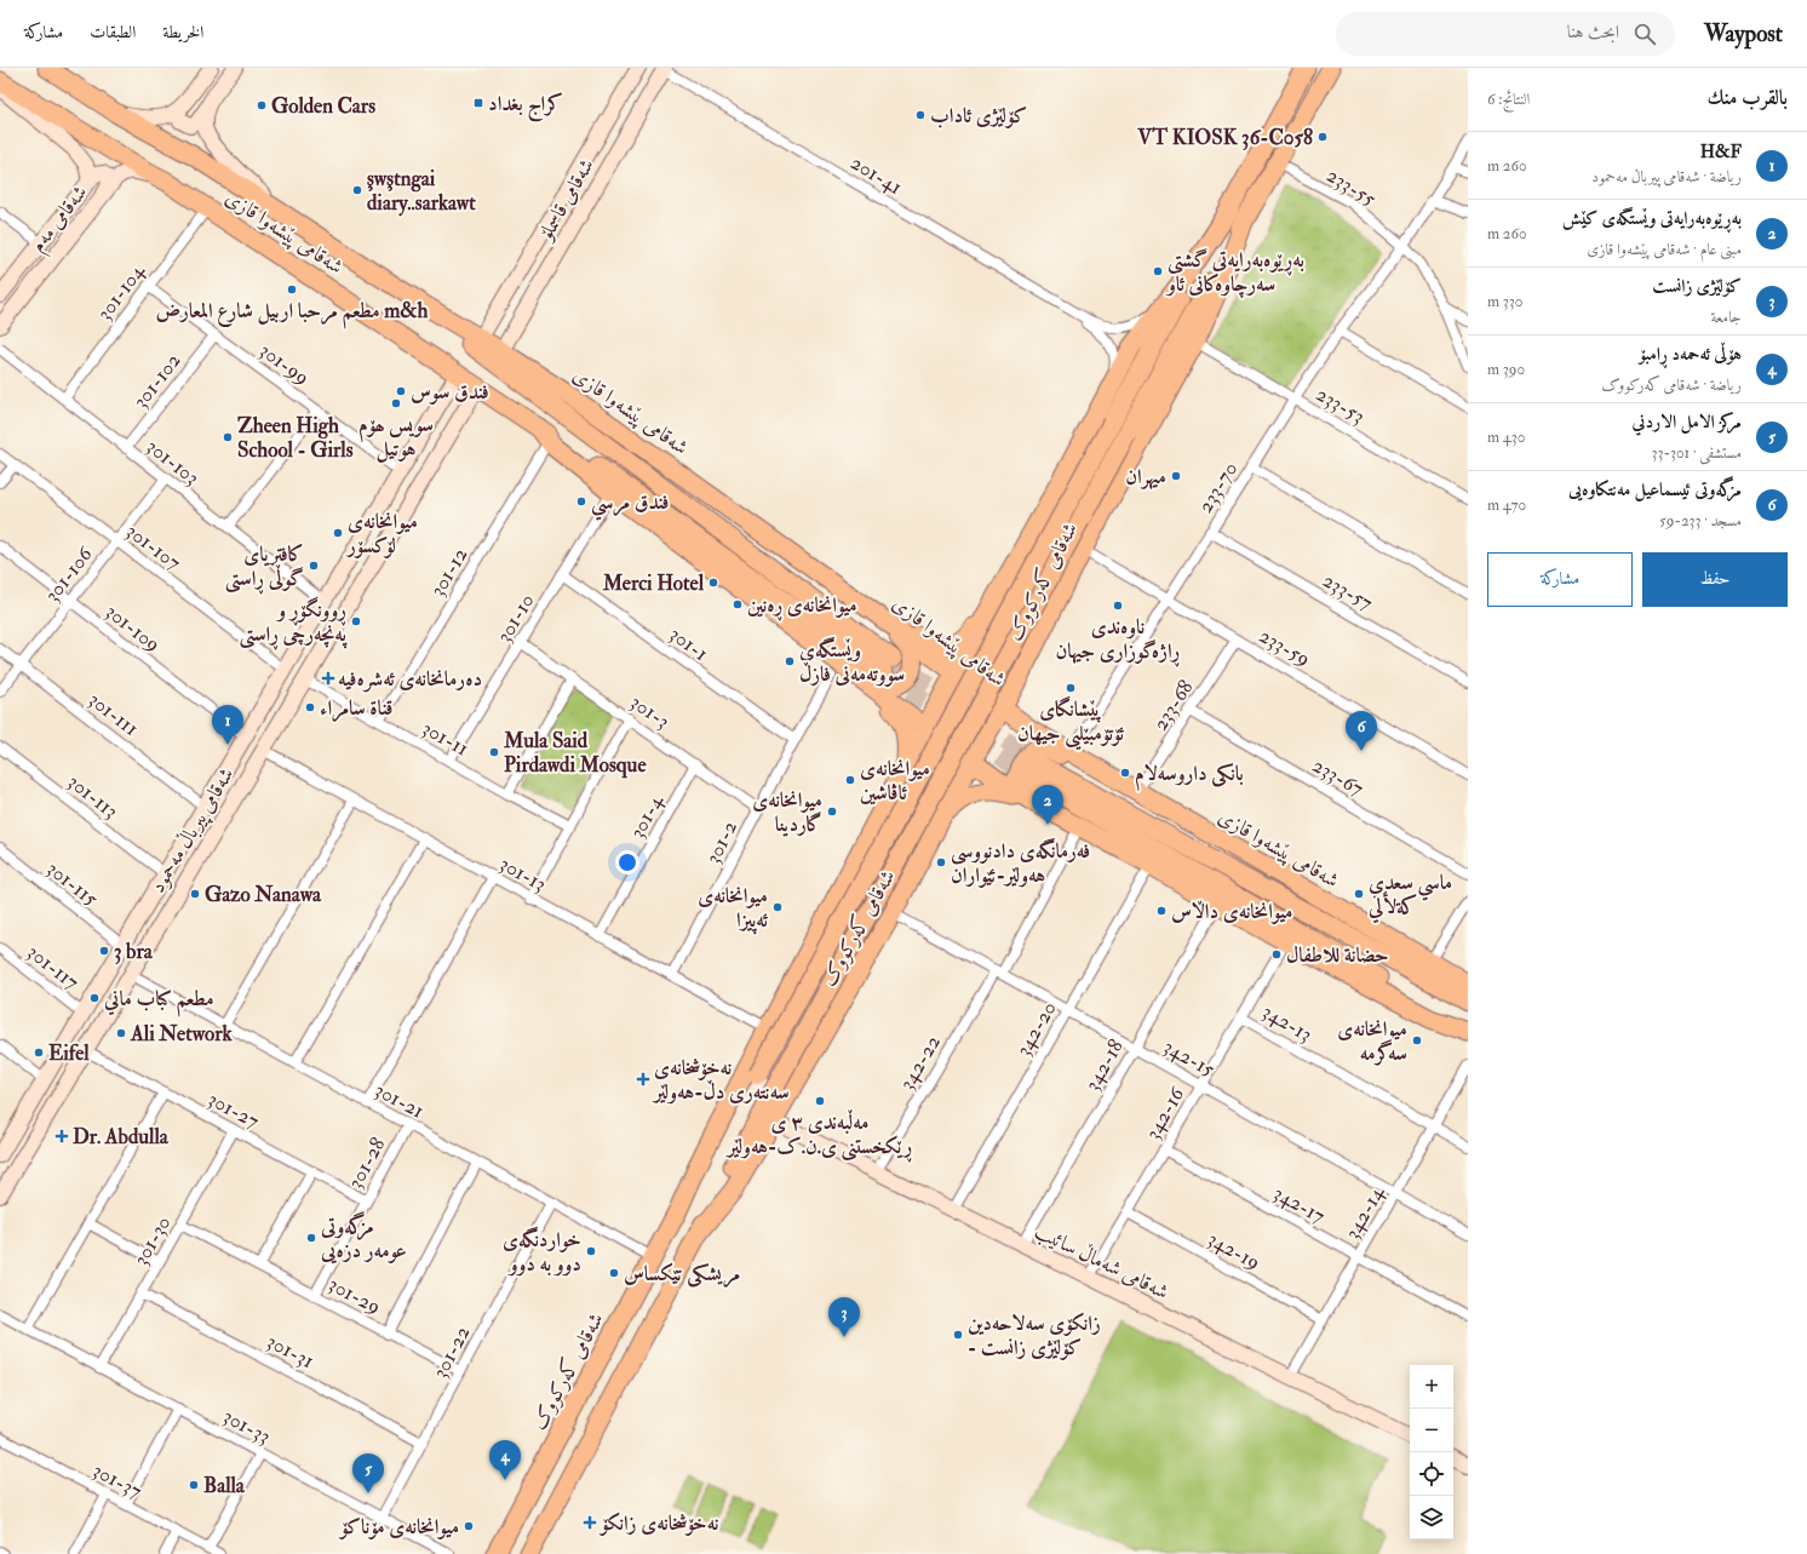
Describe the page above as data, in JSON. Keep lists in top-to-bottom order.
{
  "streets": {
    "highway": ["شەقامی پێشەوا قازی", "شەقامی کەرکووک"],
    "main road": [
      "شەقامی قاسملۆ",
      "شەقامی مەم",
      "شەقامی پیرباڵ مەحمود",
      "شەقامی شەماڵ سائیب"
    ],
    "street": [
      "201-41",
      "233-55",
      "301-104",
      "301-99",
      "301-102",
      "233-53",
      "301-103",
      "233-70",
      "301-107",
      "301-12",
      "301-106",
      "233-57",
      "301-10",
      "301-109",
      "301-1",
      "233-59",
      "233-68",
      "301-3",
      "301-111",
      "301-11",
      "233-67",
      "301-113",
      "301-4",
      "301-2",
      "301-13",
      "301-115",
      "301-117",
      "342-13",
      "342-20",
      "342-15",
      "342-22",
      "342-18",
      "301-21",
      "301-27",
      "342-16",
      "301-28",
      "342-17",
      "342-14",
      "301-30",
      "342-19",
      "301-29",
      "301-31",
      "301-22",
      "301-33",
      "301-37"
    ]
  },
  "crossings": [
    ["201-41", "شەقامی قاسملۆ"],
    ["201-41", "شەقامی کەرکووک"],
    ["233-55", "233-70"],
    ["233-55", "شەقامی کەرکووک"],
    ["شەقامی قاسملۆ", "شەقامی پێشەوا قازی"],
    ["شەقامی مەم", "شەقامی پێشەوا قازی"],
    ["شەقامی پێشەوا قازی", "301-104"],
    ["شەقامی پێشەوا قازی", "233-70"],
    ["شەقامی پێشەوا قازی", "301-12"],
    ["شەقامی پێشەوا قازی", "شەقامی کەرکووک"],
    ["شەقامی پێشەوا قازی", "301-10"],
    ["شەقامی پێشەوا قازی", "233-68"],
    ["شەقامی پێشەوا قازی", "شەقامی پیرباڵ مەحمود"],
    ["شەقامی پێشەوا قازی", "301-2"],
    ["شەقامی پێشەوا قازی", "342-20"],
    ["شەقامی پێشەوا قازی", "342-22"],
    ["شەقامی پێشەوا قازی", "342-18"],
    ["شەقامی پێشەوا قازی", "342-16"],
    ["301-104", "301-99"],
    ["301-104", "301-103"],
    ["301-99", "301-102"],
    ["301-99", "شەقامی پیرباڵ مەحمود"],
    ["301-102", "301-103"],
    ["233-53", "233-70"],
    ["233-53", "شەقامی کەرکووک"],
    ["301-103", "301-106"],
    ["301-103", "شەقامی پیرباڵ مەحمود"],
    ["233-70", "233-57"],
    ["233-70", "233-59"],
    ["301-107", "301-106"],
    ["301-107", "شەقامی پیرباڵ مەحمود"],
    ["301-12", "301-11"],
    ["301-106", "301-109"],
    ["301-106", "301-111"],
    ["شەقامی کەرکووک", "233-59"],
    ["شەقامی کەرکووک", "301-13"],
    ["شەقامی کەرکووک", "342-15"],
    ["شەقامی کەرکووک", "301-21"],
    ["شەقامی کەرکووک", "شەقامی شەماڵ سائیب"],
    ["301-10", "301-1"],
    ["301-10", "301-3"],
    ["301-10", "301-11"],
    ["301-109", "شەقامی پیرباڵ مەحمود"],
    ["301-1", "301-2"],
    ["233-59", "233-68"],
    ["233-68", "233-67"],
    ["301-3", "301-4"],
    ["301-3", "301-2"],
    ["301-111", "شەقامی پیرباڵ مەحمود"],
    ["301-11", "شەقامی پیرباڵ مەحمود"],
    ["301-113", "شەقامی پیرباڵ مەحمود"],
    ["301-4", "301-13"],
    ["شەقامی پیرباڵ مەحمود", "301-13"],
    ["شەقامی پیرباڵ مەحمود", "301-115"],
    ["شەقامی پیرباڵ مەحمود", "301-117"],
    ["شەقامی پیرباڵ مەحمود", "301-21"],
    ["شەقامی پیرباڵ مەحمود", "301-27"],
    ["301-2", "301-13"],
    ["342-13", "342-16"],
    ["342-13", "342-14"],
    ["342-20", "342-15"],
    ["342-20", "شەقامی شەماڵ سائیب"],
    ["342-15", "342-22"],
    ["342-15", "342-18"],
    ["342-15", "342-16"],
    ["342-15", "342-14"],
    ["342-22", "شەقامی شەماڵ سائیب"],
    ["342-18", "شەقامی شەماڵ سائیب"],
    ["301-21", "301-28"],
    ["301-21", "301-22"],
    ["301-27", "301-28"],
    ["301-27", "301-30"],
    ["342-16", "342-17"],
    ["342-16", "342-19"],
    ["342-16", "شەقامی شەماڵ سائیب"],
    ["301-28", "301-29"],
    ["342-17", "342-14"],
    ["342-14", "342-19"],
    ["342-14", "شەقامی شەماڵ سائیب"],
    ["301-30", "301-29"],
    ["301-30", "301-31"],
    ["301-30", "301-33"],
    ["301-29", "301-22"],
    ["301-31", "301-22"],
    ["301-22", "301-33"]
  ],
  "places": {
    "transit": ["كراج بغداد"],
    "other": [
      "Golden Cars",
      "کۆلێژی ئاداب",
      "VT KIOSK 36-C058",
      "şwştngai diary..sarkawt",
      "بەڕێوەبەرایەتی گشتی سەرچاوەکانی ئاو",
      "مطعم مرحبا اربيل شارع المعارض m&h",
      "فندق سوس",
      "سویس ھۆم هوتيل",
      "Zheen High School - Girls",
      "میهران",
      "فندق مرسي",
      "میوانخانەی لۆکسۆر",
      "کافتریای گوڵی ڕاستی",
      "Merci Hotel",
      "میوانخانەی ڕەنین",
      "ناوەندی ڕاژەگوزاری جیهان",
      "ڕوونگۆڕ و پەنچەرچی ڕاستی",
      "وێستگەی سووتەمەنی فازڵ",
      "پێشانگای ئۆتۆمبێلیی جیھان",
      "قناة سامراء",
      "Mula Said Pirdawdi Mosque",
      "بانکی داروسەلام",
      "میوانخانەی ئاڤاشین",
      "میوانخانەی گاردینا",
      "فه‌رمانگه‌ی دادنووسی هه‌ولێر-ئێواران",
      "Gazo Nanawa",
      "ماسي سعدي كةلألي",
      "میوانخانەی ئەپیزا",
      "میوانخانەی داڵاس",
      "3 bra",
      "حضانة للاطفال",
      "مطعم كباب ماني",
      "Ali Network",
      "میوانخانەی سەگرمە",
      "Eifel",
      "مەڵبەندی ٣ ی ڕێکخستنی ی.ن.ک-هەولێر",
      "مزگەوتی عومەر دزەیی",
      "خواردنگەی دوو بە دوو",
      "مریشکی تێکساس",
      "زانکۆی سەلاحەدین - کۆلێژی زانست",
      "Balla",
      "میوانخانەی مۆناکۆ"
    ],
    "health": [
      "دەرمانخانەی ئەشرەفیە",
      "نەخۆشخانەی سەنتەری دڵ-هەولێر",
      "Dr. Abdulla",
      "نەخۆشخانەی زانکۆ"
    ]
  },
  "page": {
    "header": "Waypost",
    "search": "ابحث هنا",
    "nav": ["الخريطة", "الطبقات", "مشاركة"],
    "heading": ["بالقرب منك", "النتائج: 6"],
    "list": [
      {
        "mark": "1",
        "name": "H&F",
        "note": "رياضة · شەقامی پیرباڵ مەحمود",
        "value": "260 m"
      },
      {
        "mark": "2",
        "name": "بەڕێوەبەرایەتی وێستگەی کێش",
        "note": "مبنى عام · شەقامی پێشەوا قازی",
        "value": "260 m"
      },
      {
        "mark": "3",
        "name": "کۆلێژی زانست",
        "note": "جامعة",
        "value": "330 m"
      },
      {
        "mark": "4",
        "name": "هۆڵی ئەحمەد ڕامبۆ",
        "note": "رياضة · شەقامی کەرکووک",
        "value": "390 m"
      },
      {
        "mark": "5",
        "name": "مركز الامل الاردني",
        "note": "مستشفى · 301-33",
        "value": "430 m"
      },
      {
        "mark": "6",
        "name": "مزگەوتی ئیسماعیل مەنتکاوەیی",
        "note": "مسجد · 233-59",
        "value": "470 m"
      }
    ],
    "buttons": ["حفظ", "مشاركة"],
    "pins": [
      "1",
      "6",
      "2",
      "3",
      "4",
      "5"
    ],
    "map_buttons": ["+", "−"]
  }
}
